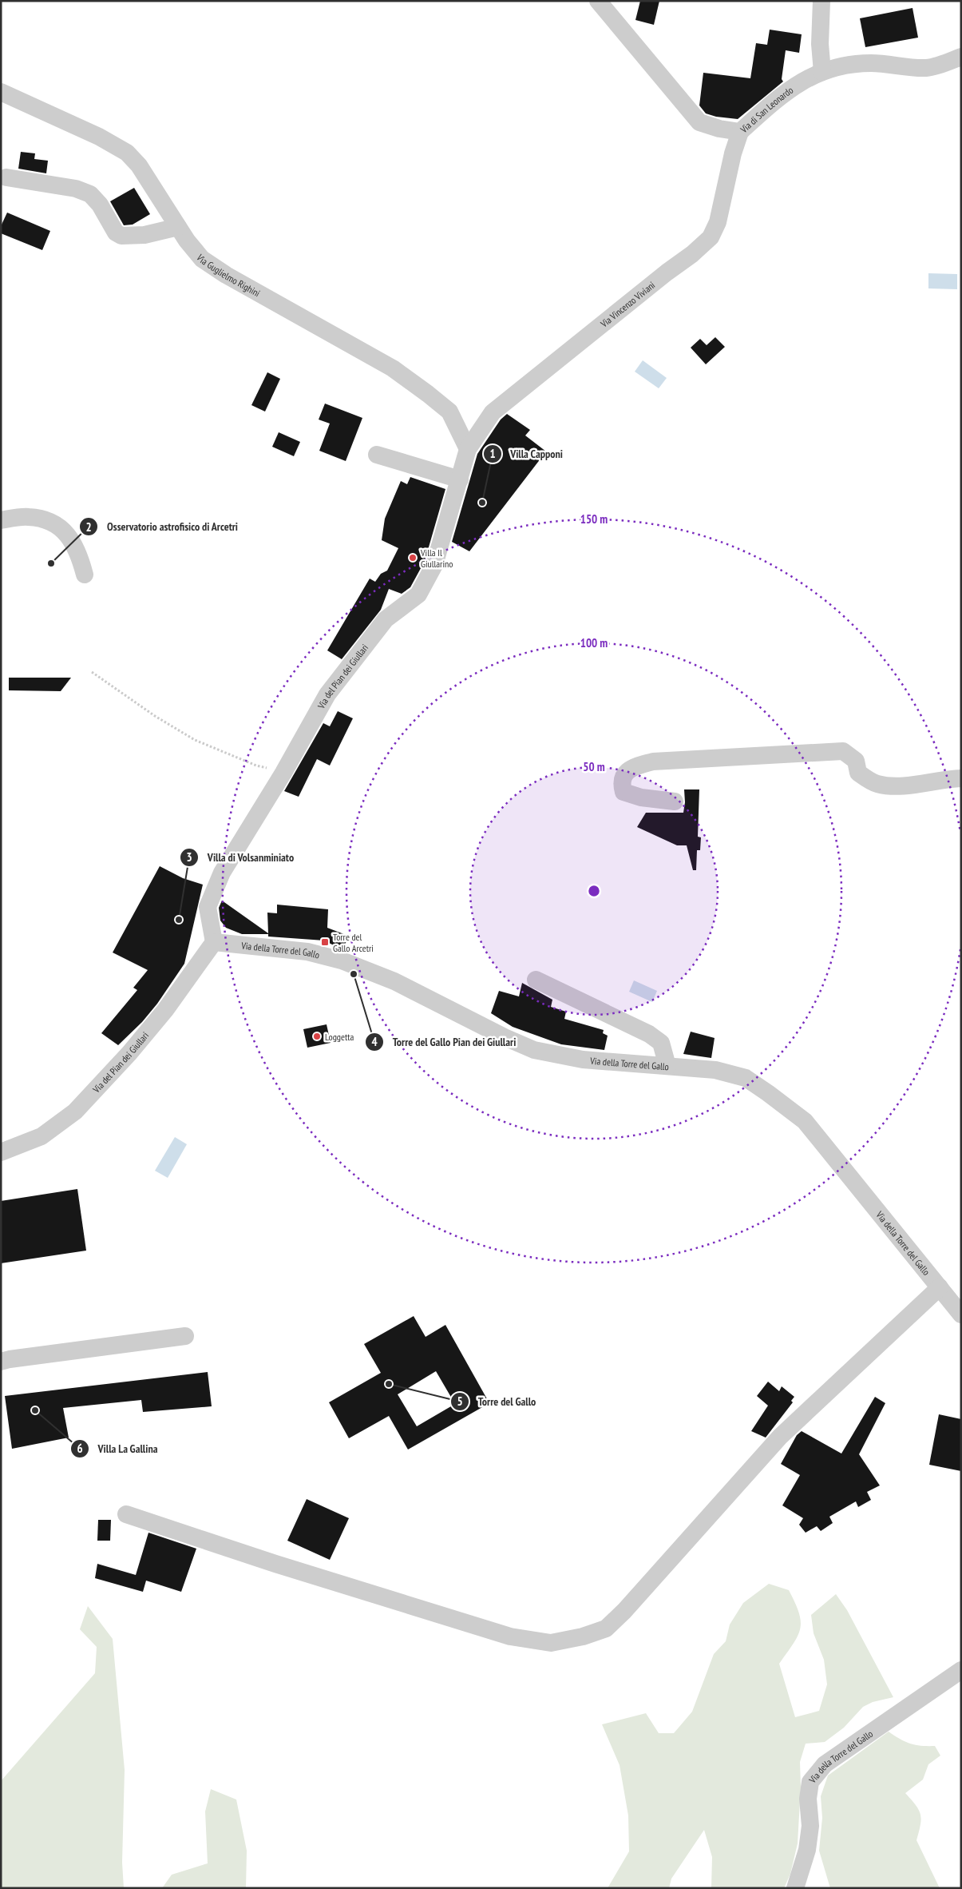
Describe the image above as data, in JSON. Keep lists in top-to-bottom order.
{
  "streets": {
    "street": [
      "Via di San Leonardo",
      "Via Guglielmo Righini",
      "Via Vincenzo Viviani",
      "Via del Pian dei Giullari",
      "Via della Torre del Gallo"
    ]
  },
  "crossings": [
    ["Via di San Leonardo", "Via Vincenzo Viviani"],
    ["Via Guglielmo Righini", "Via Vincenzo Viviani"],
    ["Via Guglielmo Righini", "Via del Pian dei Giullari"],
    ["Via Vincenzo Viviani", "Via del Pian dei Giullari"],
    ["Via del Pian dei Giullari", "Via della Torre del Gallo"]
  ],
  "places": {
    "other": [
      "Villa Capponi",
      "Villa Il Giullarino",
      "Osservatorio astrofisico di Arcetri",
      "Villa di Volsanminiato",
      "Torre del Gallo Pian dei Giullari",
      "Loggetta",
      "Torre del Gallo",
      "Villa La Gallina"
    ],
    "transit": ["Torre del Gallo Arcetri"]
  },
  "rings": ["150 m", "100 m", "50 m"]
}
